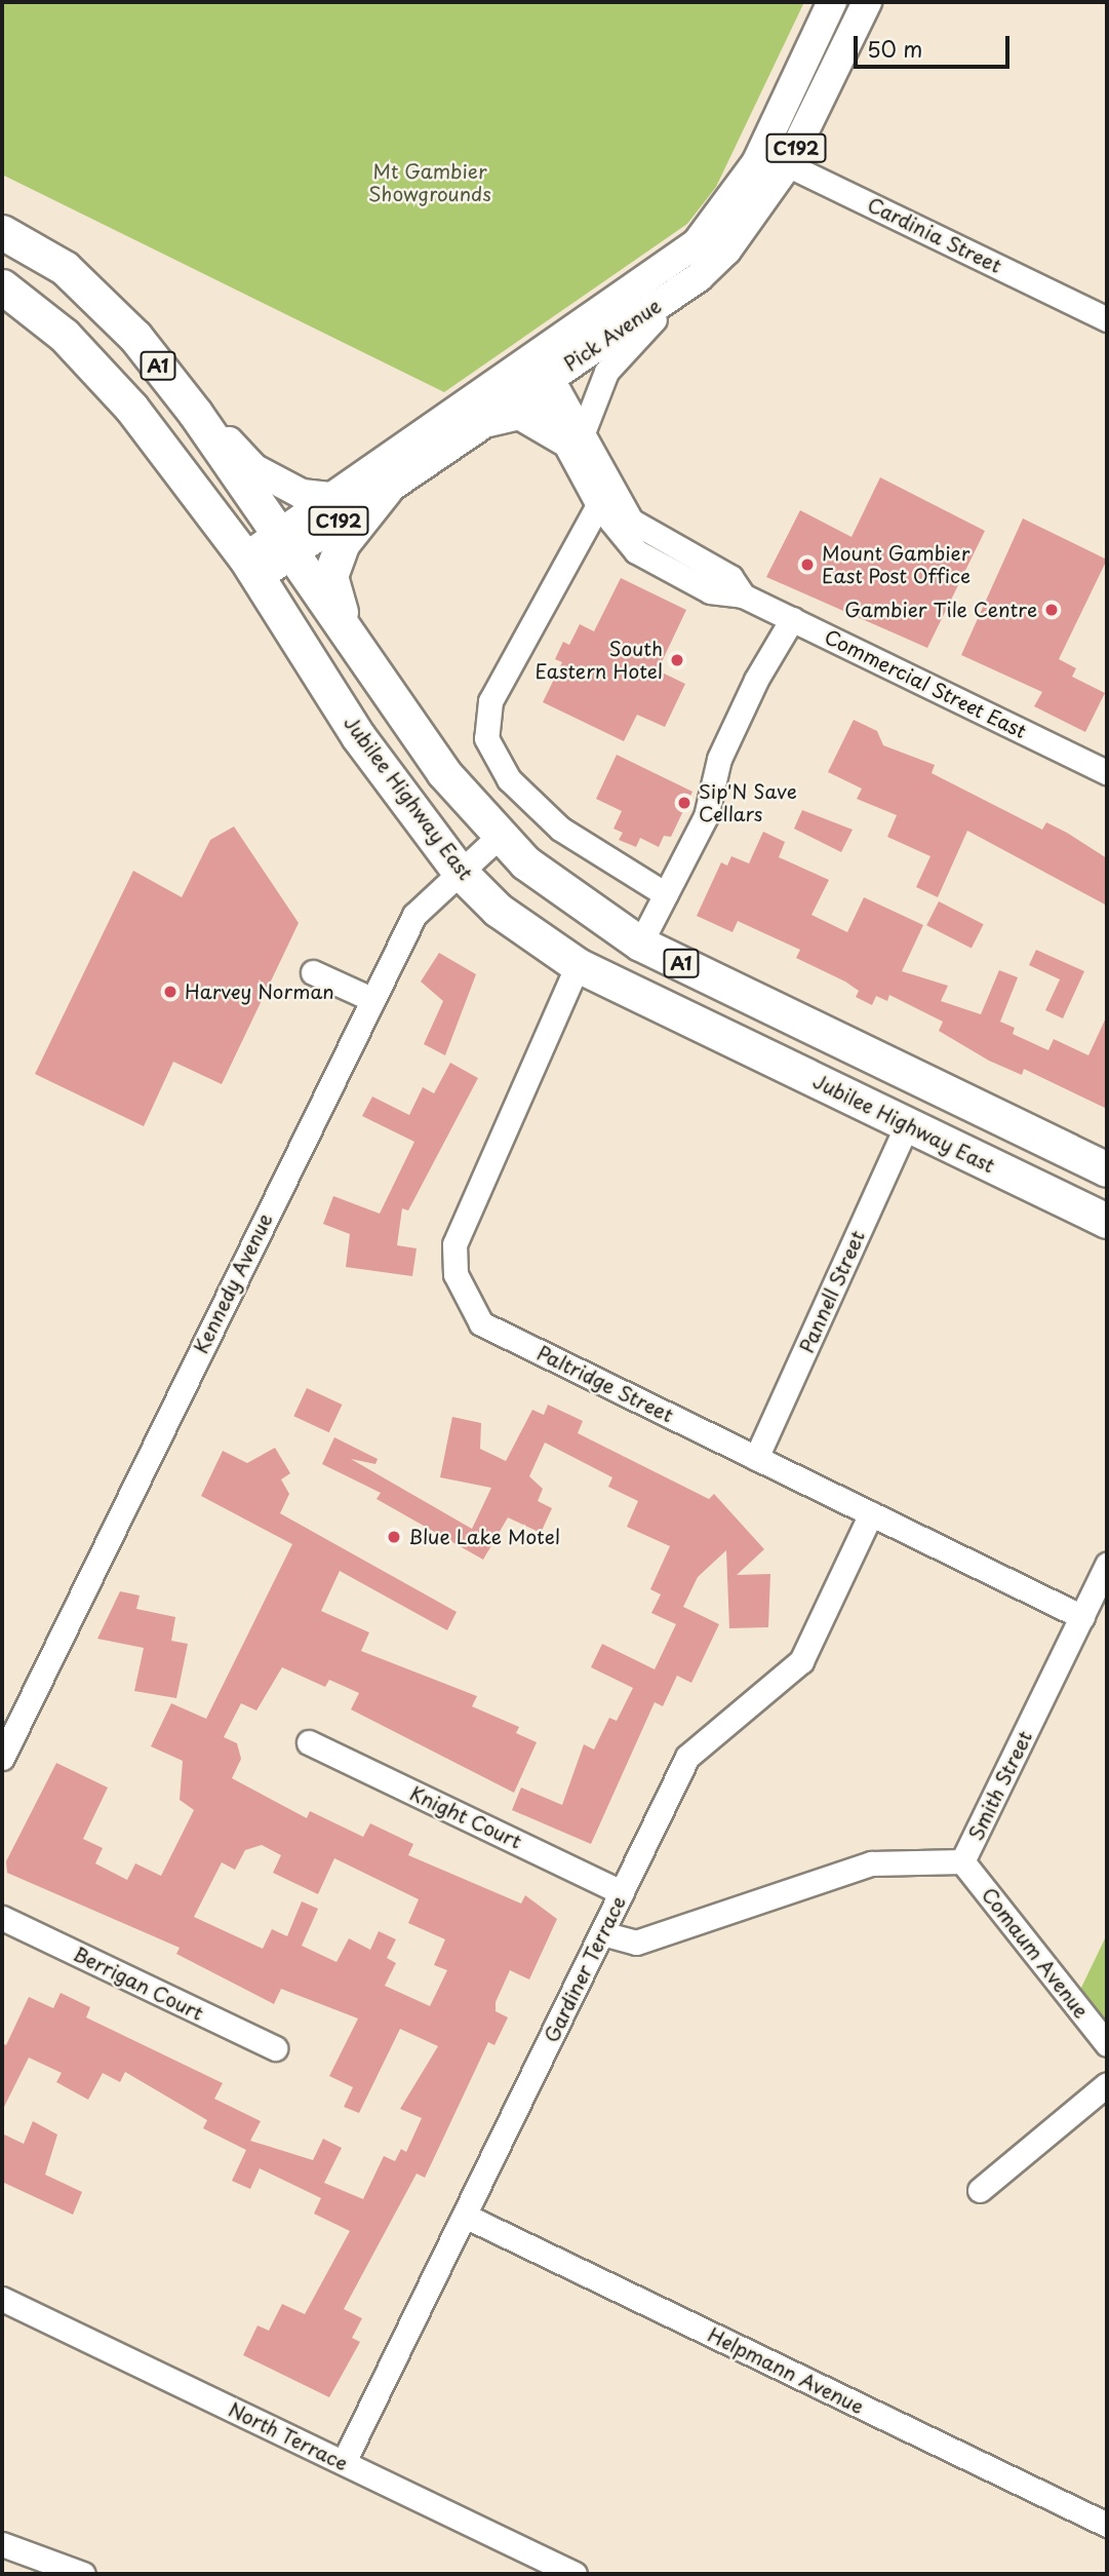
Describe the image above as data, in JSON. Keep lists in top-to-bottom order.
{
  "streets": {
    "highway": ["A1", "Jubilee Highway East"],
    "main road": ["C192", "Pick Avenue"],
    "street": [
      "Cardinia Street",
      "Commercial Street East",
      "Kennedy Avenue",
      "Pannell Street",
      "Paltridge Street",
      "Smith Street",
      "Knight Court",
      "Comaum Avenue",
      "Gardiner Terrace",
      "Berrigan Court",
      "Helpmann Avenue",
      "North Terrace"
    ]
  },
  "crossings": [
    ["Cardinia Street", "Pick Avenue"],
    ["Pick Avenue", "A1"],
    ["Pick Avenue", "Commercial Street East"],
    ["Pick Avenue", "Jubilee Highway East"],
    ["A1", "Kennedy Avenue"],
    ["Jubilee Highway East", "Kennedy Avenue"],
    ["Jubilee Highway East", "Pannell Street"],
    ["Jubilee Highway East", "Paltridge Street"],
    ["Pannell Street", "Paltridge Street"],
    ["Paltridge Street", "Smith Street"],
    ["Paltridge Street", "Gardiner Terrace"],
    ["Smith Street", "Comaum Avenue"],
    ["Smith Street", "Gardiner Terrace"],
    ["Knight Court", "Gardiner Terrace"],
    ["Gardiner Terrace", "Helpmann Avenue"],
    ["Gardiner Terrace", "North Terrace"]
  ],
  "parks": ["Mt Gambier Showgrounds"],
  "places": [
    "Mount Gambier East Post Office",
    "Gambier Tile Centre",
    "South Eastern Hotel",
    "Sip'N Save Cellars",
    "Harvey Norman",
    "Blue Lake Motel"
  ],
  "scale_bar": "50 m"
}
